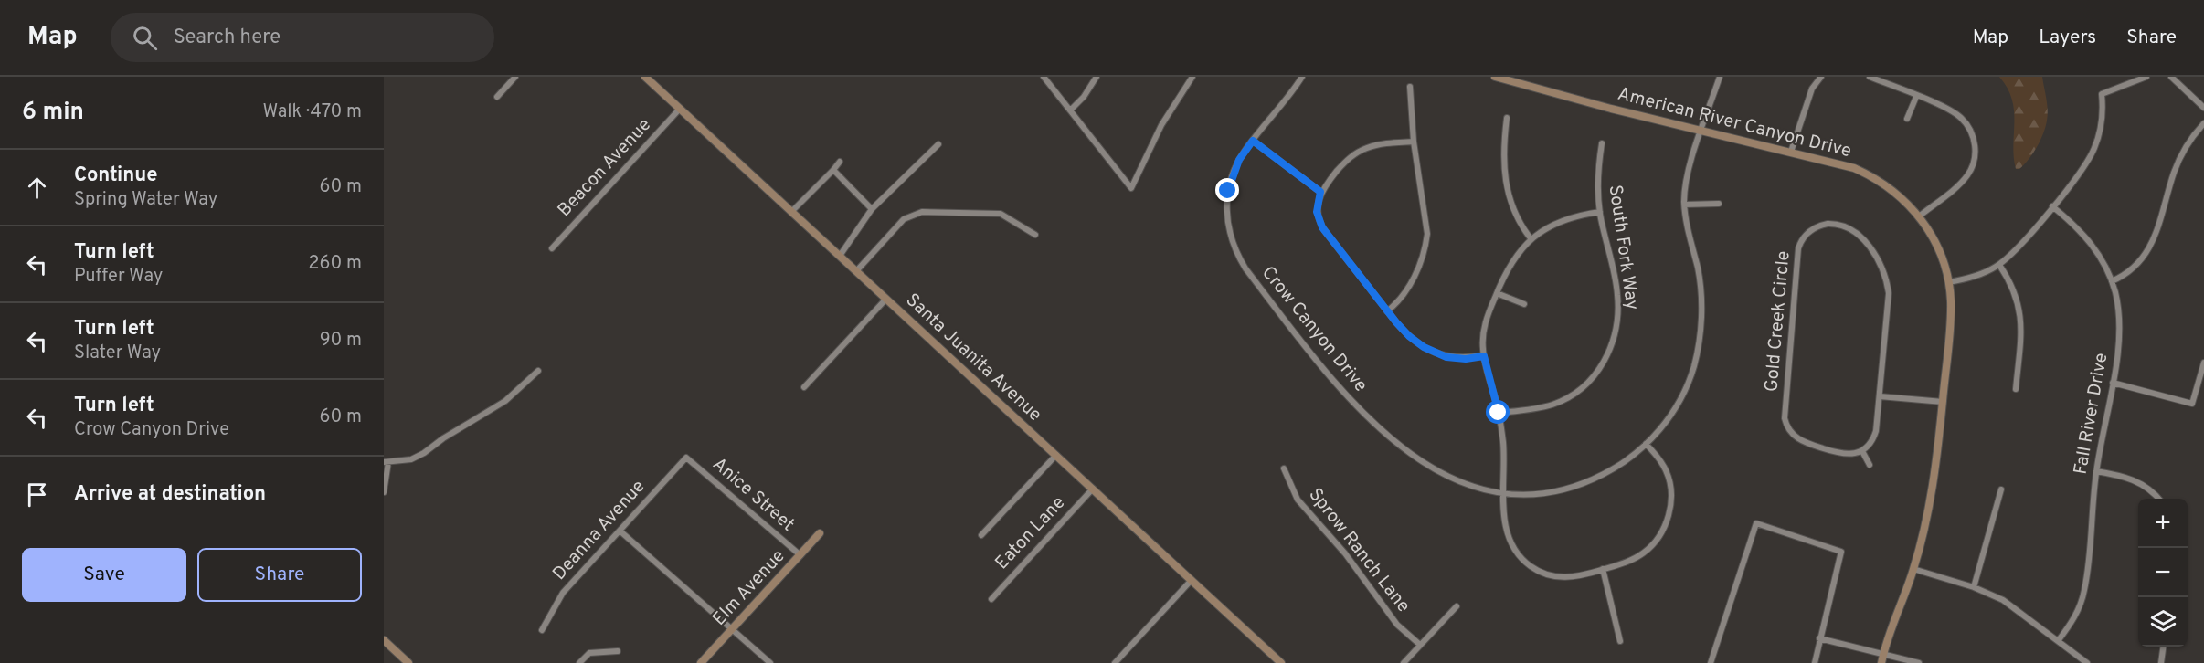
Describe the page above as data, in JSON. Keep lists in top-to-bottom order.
{
  "streets": {
    "street": [
      "American River Canyon Drive",
      "Beacon Avenue",
      "South Fork Way",
      "Gold Creek Circle",
      "Crow Canyon Drive",
      "Santa Juanita Avenue",
      "Fall River Drive",
      "Anice Street",
      "Deanna Avenue",
      "Eaton Lane",
      "Sprow Ranch Lane",
      "Elm Avenue"
    ]
  },
  "crossings": [
    ["American River Canyon Drive", "Crow Canyon Drive"],
    ["Beacon Avenue", "Santa Juanita Avenue"],
    ["Santa Juanita Avenue", "Eaton Lane"],
    ["Anice Street", "Deanna Avenue"],
    ["Anice Street", "Elm Avenue"]
  ],
  "page": {
    "header": "Map",
    "search": "Search here",
    "nav": ["Map", "Layers", "Share"],
    "heading": ["6 min", "Walk · 470 m"],
    "list": [
      ["Continue", "Spring Water Way", "60 m"],
      ["Turn left", "Puffer Way", "260 m"],
      ["Turn left", "Slater Way", "90 m"],
      ["Turn left", "Crow Canyon Drive", "60 m"],
      "Arrive at destination"
    ],
    "map_buttons": ["+", "−"],
    "buttons": ["Save", "Share"]
  }
}
